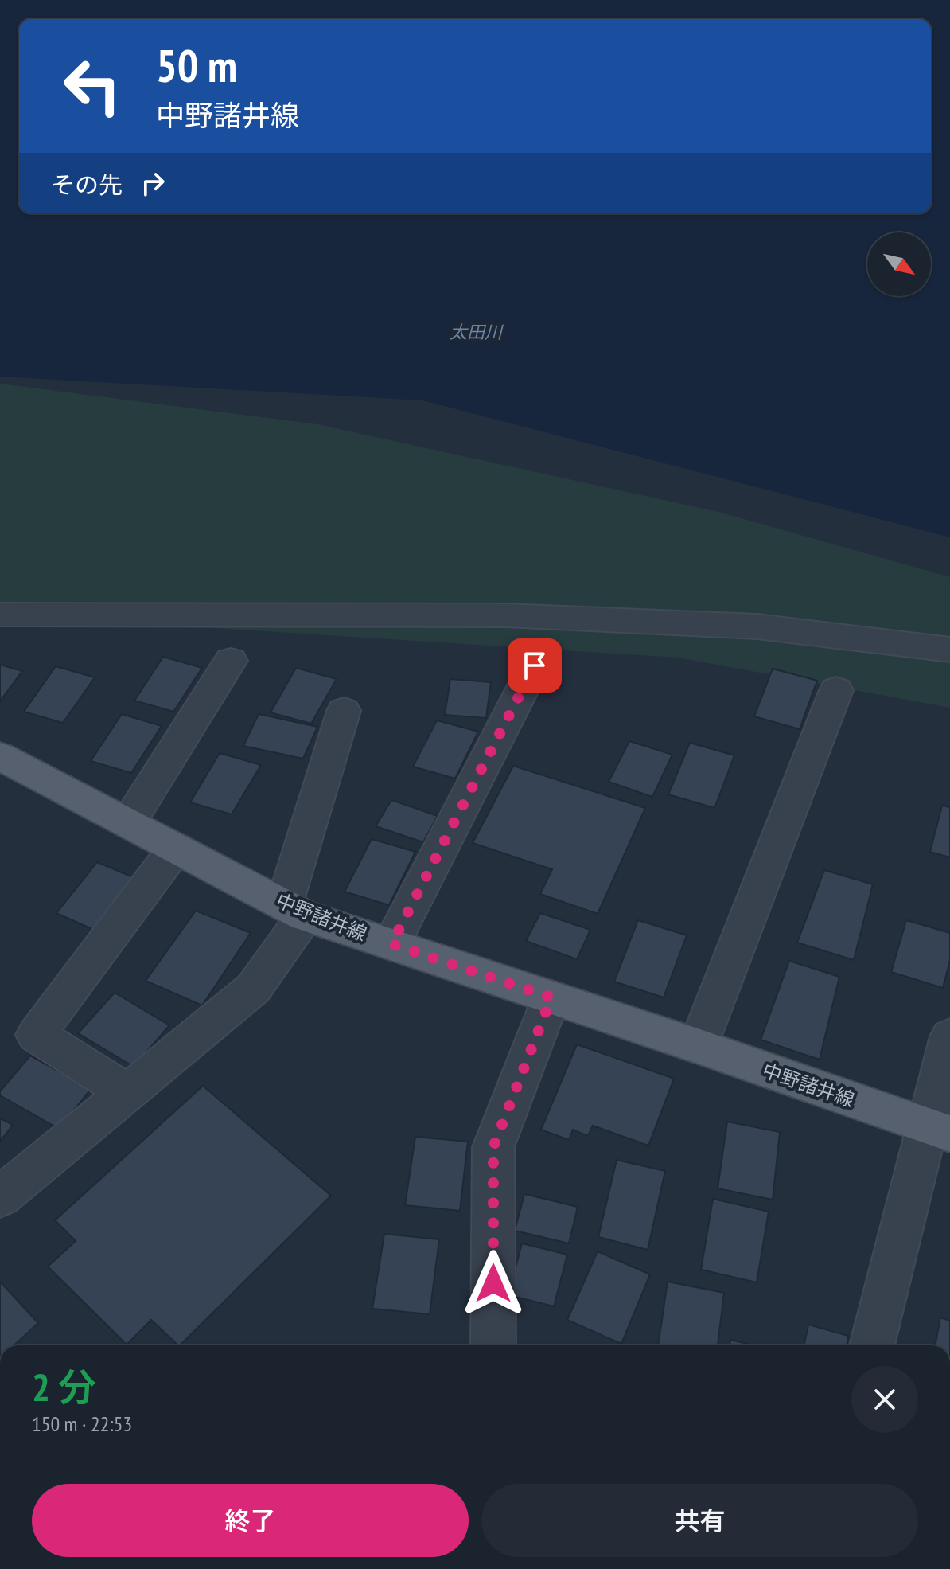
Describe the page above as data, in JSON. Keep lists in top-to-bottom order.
{
  "streets": {
    "main road": ["中野諸井線"]
  },
  "water": ["太田川"],
  "north": "bottom right",
  "page": {
    "turn": ["50 m", "中野諸井線"],
    "then": "その先",
    "heading": ["2 分", "150 m · 22:53"],
    "buttons": ["終了", "共有"]
  }
}
